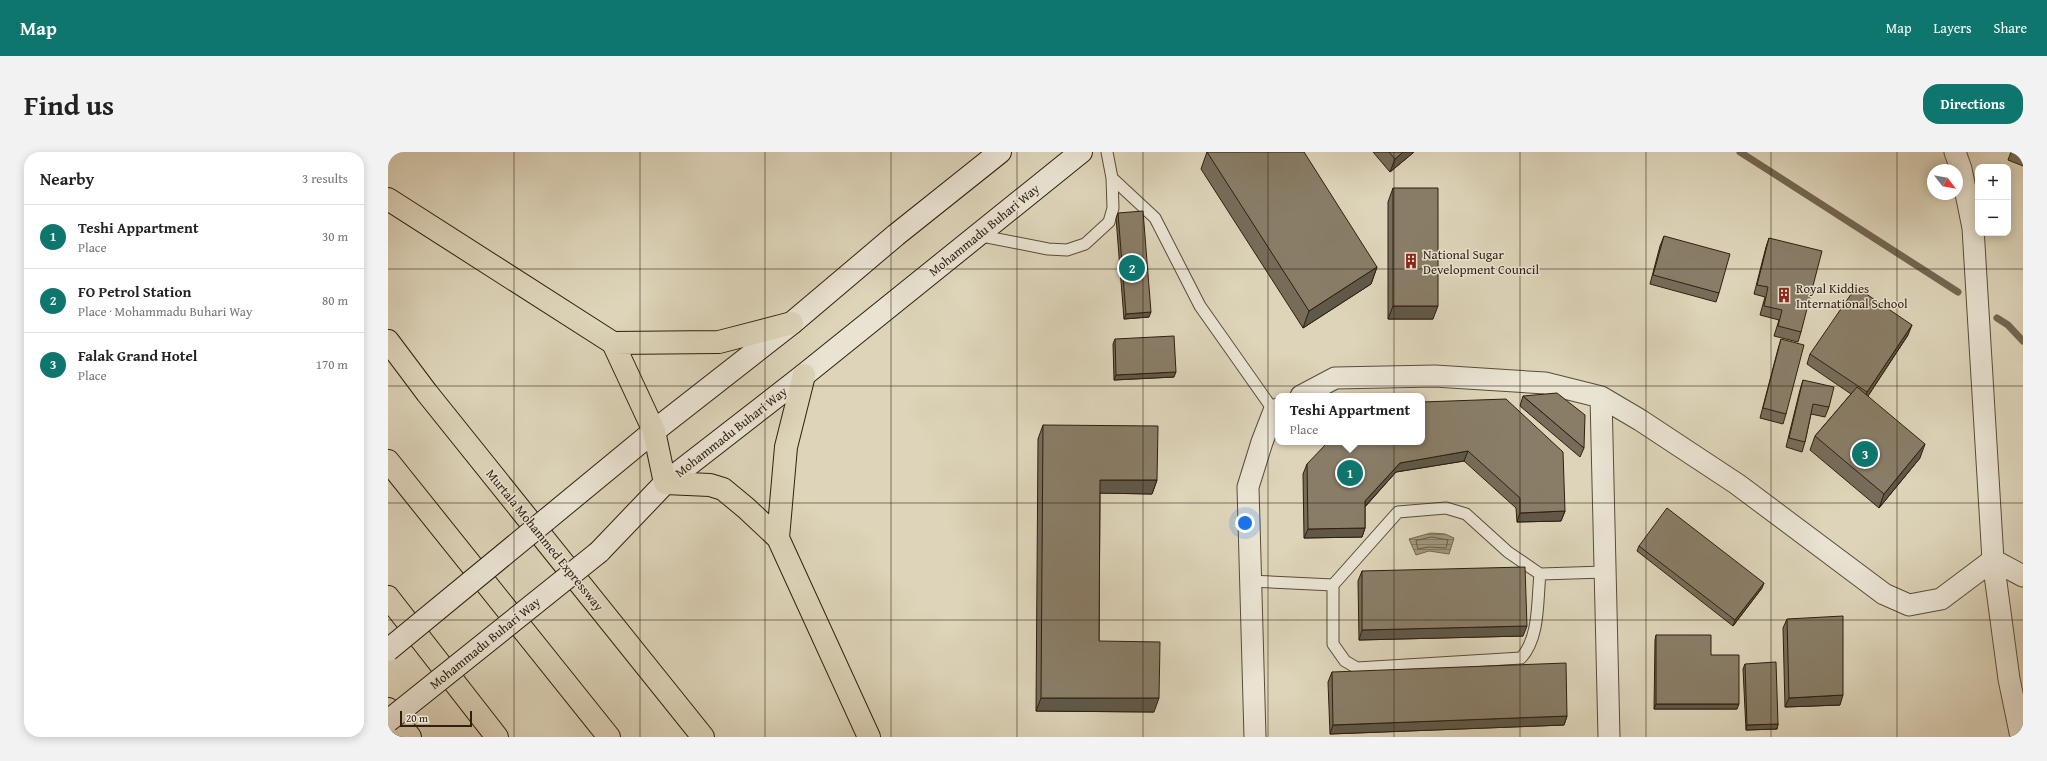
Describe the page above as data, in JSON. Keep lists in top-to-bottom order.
{
  "streets": {
    "highway": ["Murtala Mohammed Expressway"],
    "main road": ["Mohammadu Buhari Way"]
  },
  "places": {
    "building": ["National Sugar Development Council", "Royal Kiddies International School"]
  },
  "scale_bar": "20 m",
  "north": "bottom right",
  "page": {
    "header": "Map",
    "nav": ["Map", "Layers", "Share"],
    "title": "Find us",
    "buttons": "Directions",
    "heading": ["Nearby", "3 results"],
    "map_buttons": ["+", "−"],
    "list": [
      {
        "mark": "1",
        "name": "Teshi Appartment",
        "note": "Place",
        "value": "30 m"
      },
      {
        "mark": "2",
        "name": "FO Petrol Station",
        "note": "Place · Mohammadu Buhari Way",
        "value": "80 m"
      },
      {
        "mark": "3",
        "name": "Falak Grand Hotel",
        "note": "Place",
        "value": "170 m"
      }
    ],
    "pins": ["2", "3", "1"],
    "popup": ["Teshi Appartment", "Place"],
    "scale": "20 m"
  }
}
